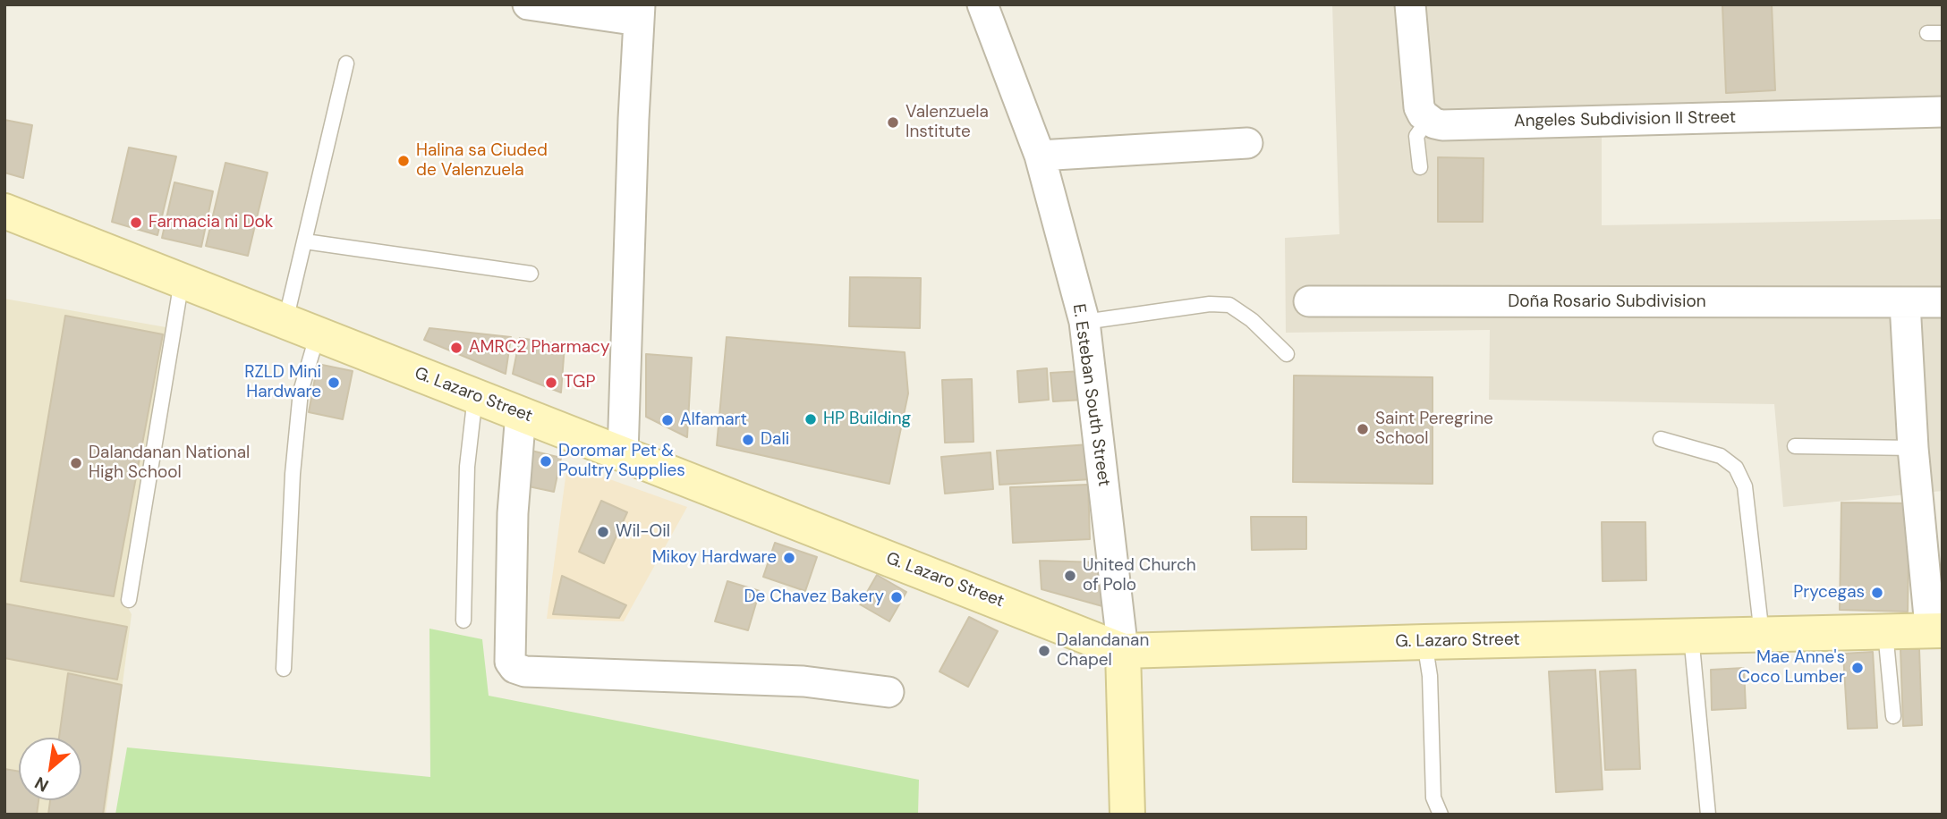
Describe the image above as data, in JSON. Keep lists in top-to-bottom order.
{
  "streets": {
    "street": [
      "Angeles Subdivision II Street",
      "Doña Rosario Subdivision",
      "G. Lazaro Street",
      "E. Esteban South Street"
    ]
  },
  "crossings": [
    ["G. Lazaro Street", "E. Esteban South Street"]
  ],
  "places": [
    "Valenzuela Institute",
    "Halina sa Ciuded de Valenzuela",
    "Farmacia ni Dok",
    "AMRC2 Pharmacy",
    "RZLD Mini Hardware",
    "TGP",
    "HP Building",
    "Alfamart",
    "Saint Peregrine School",
    "Dali",
    "Doromar Pet & Poultry Supplies",
    "Dalandanan National High School",
    "Wil-Oil",
    "Mikoy Hardware",
    "United Church of Polo",
    "Prycegas",
    "De Chavez Bakery",
    "Dalandanan Chapel",
    "Mae Anne's Coco Lumber"
  ],
  "north": "bottom left"
}
